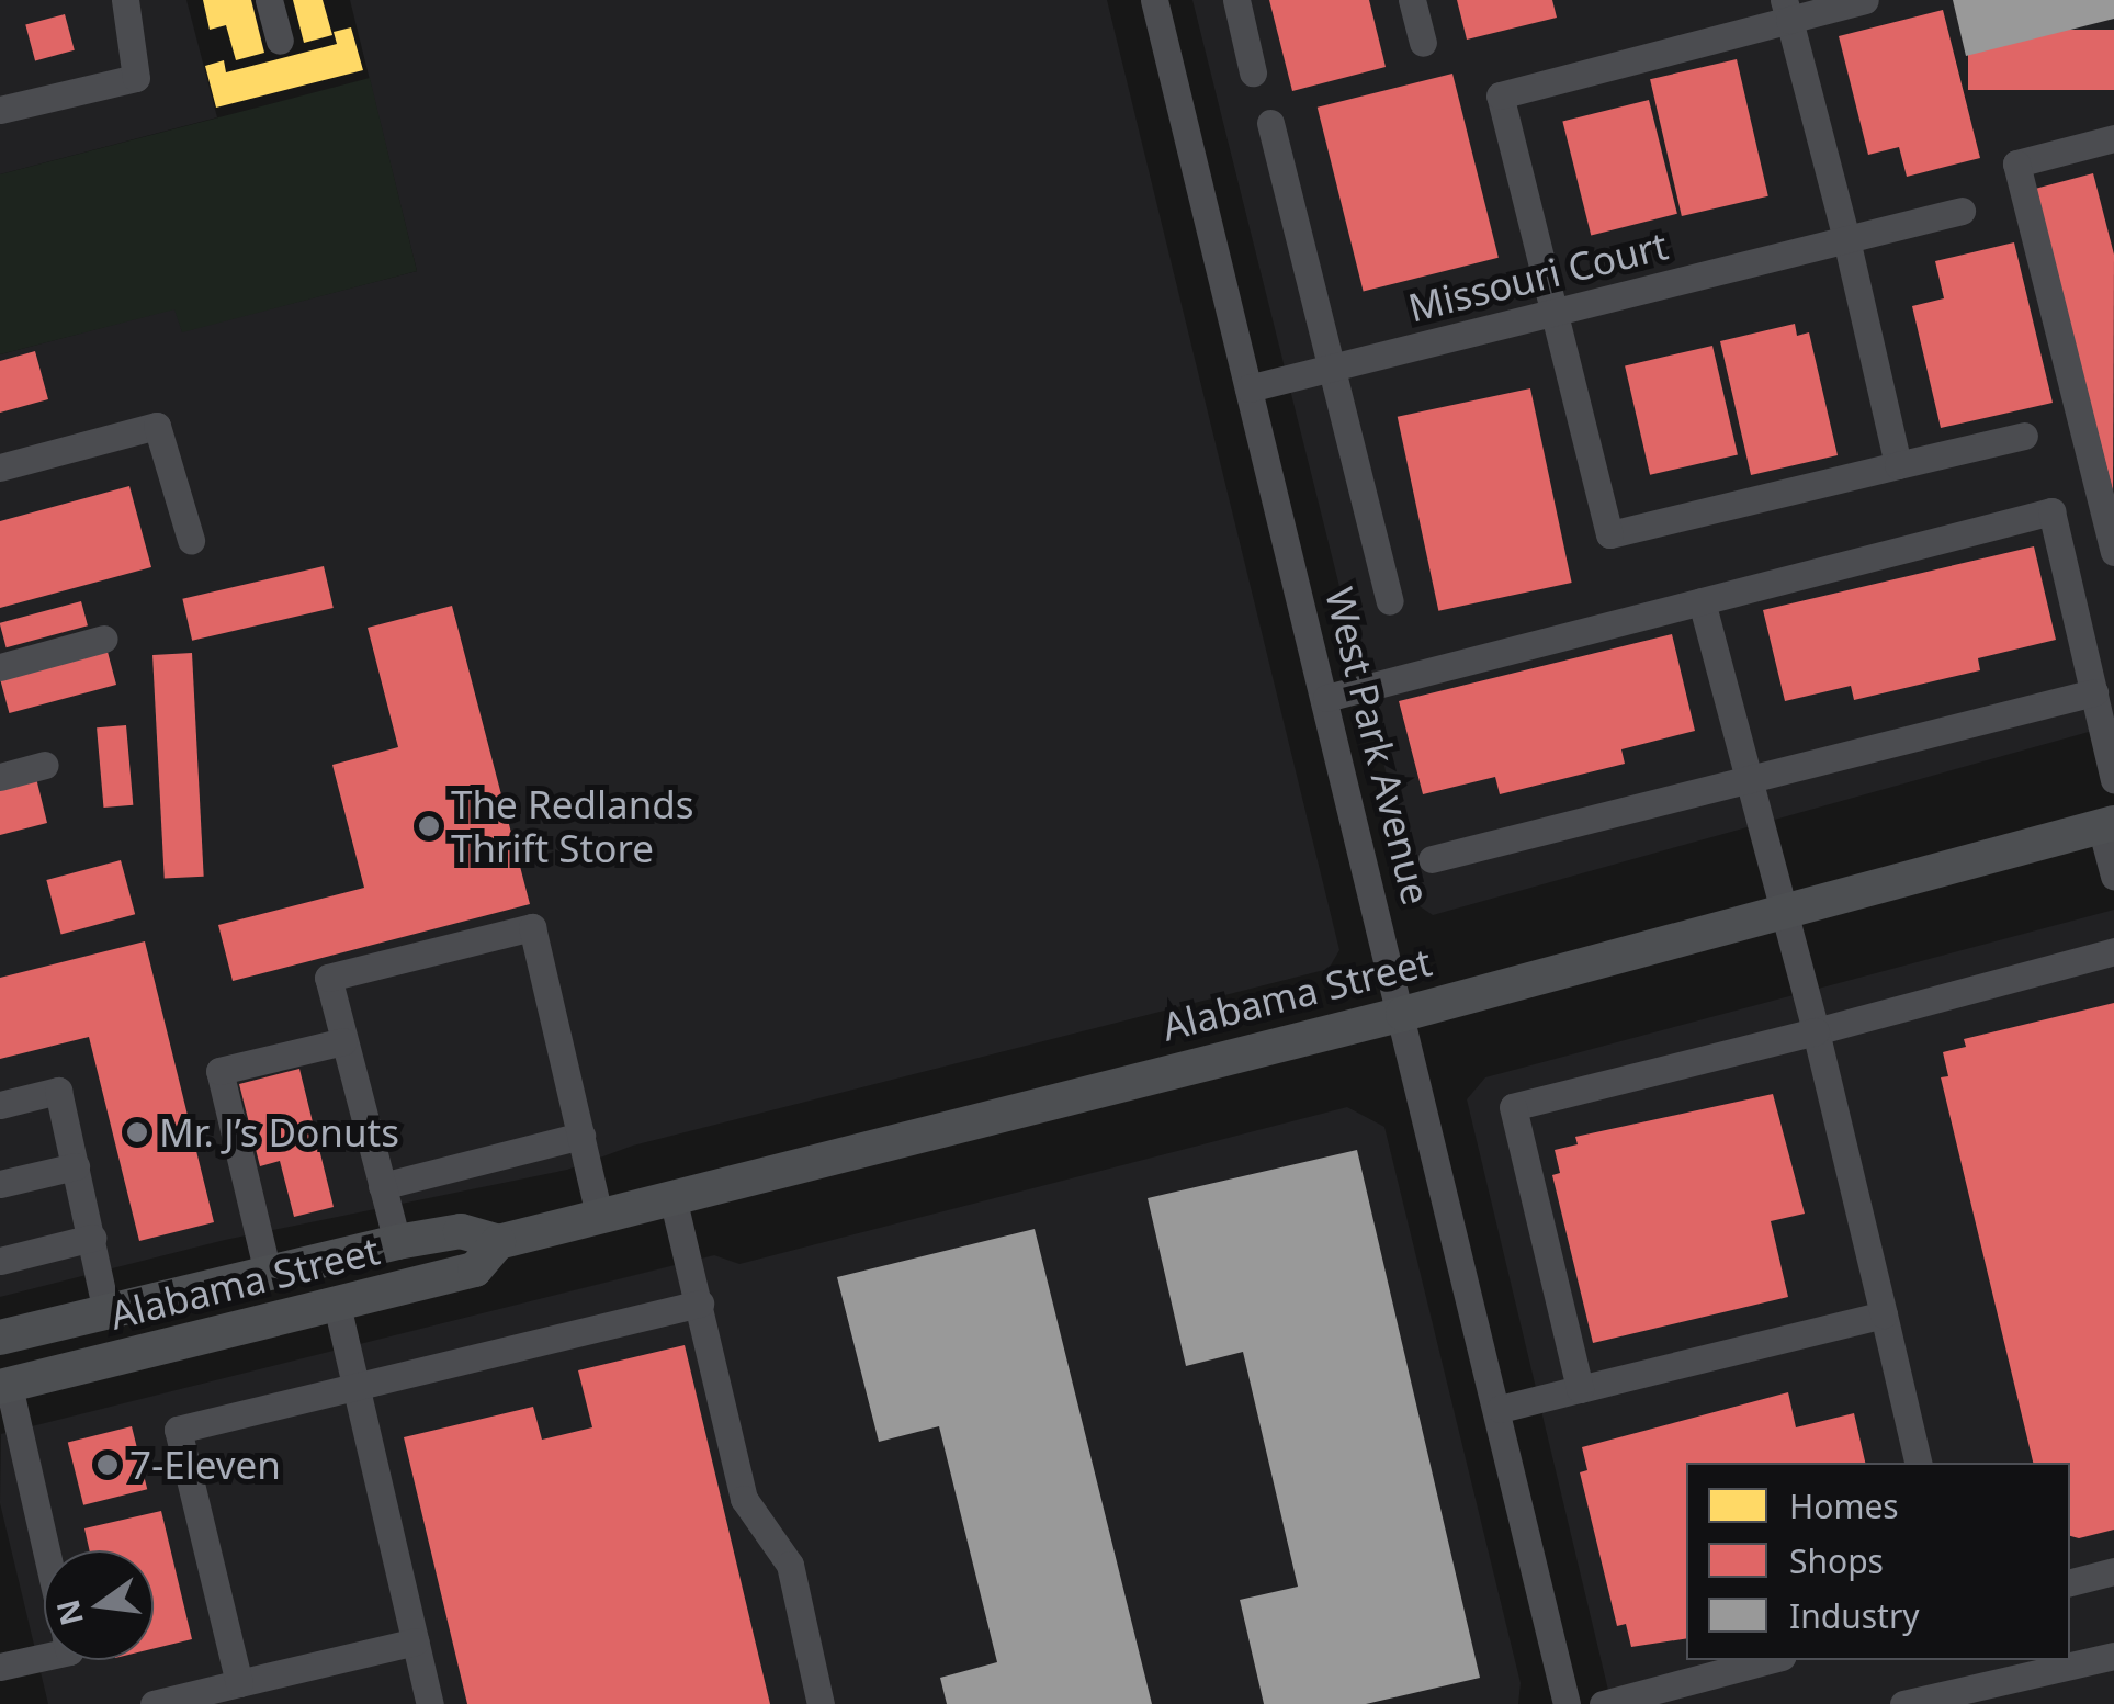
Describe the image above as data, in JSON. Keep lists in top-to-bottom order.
{
  "streets": {
    "main road": ["Alabama Street"],
    "street": ["Missouri Court", "West Park Avenue"]
  },
  "crossings": [
    ["Missouri Court", "West Park Avenue"],
    ["West Park Avenue", "Alabama Street"]
  ],
  "places": ["The Redlands Thrift Store", "Mr. J’s Donuts", "7-Eleven"],
  "legend": ["Homes", "Shops", "Industry"],
  "north": "left"
}
